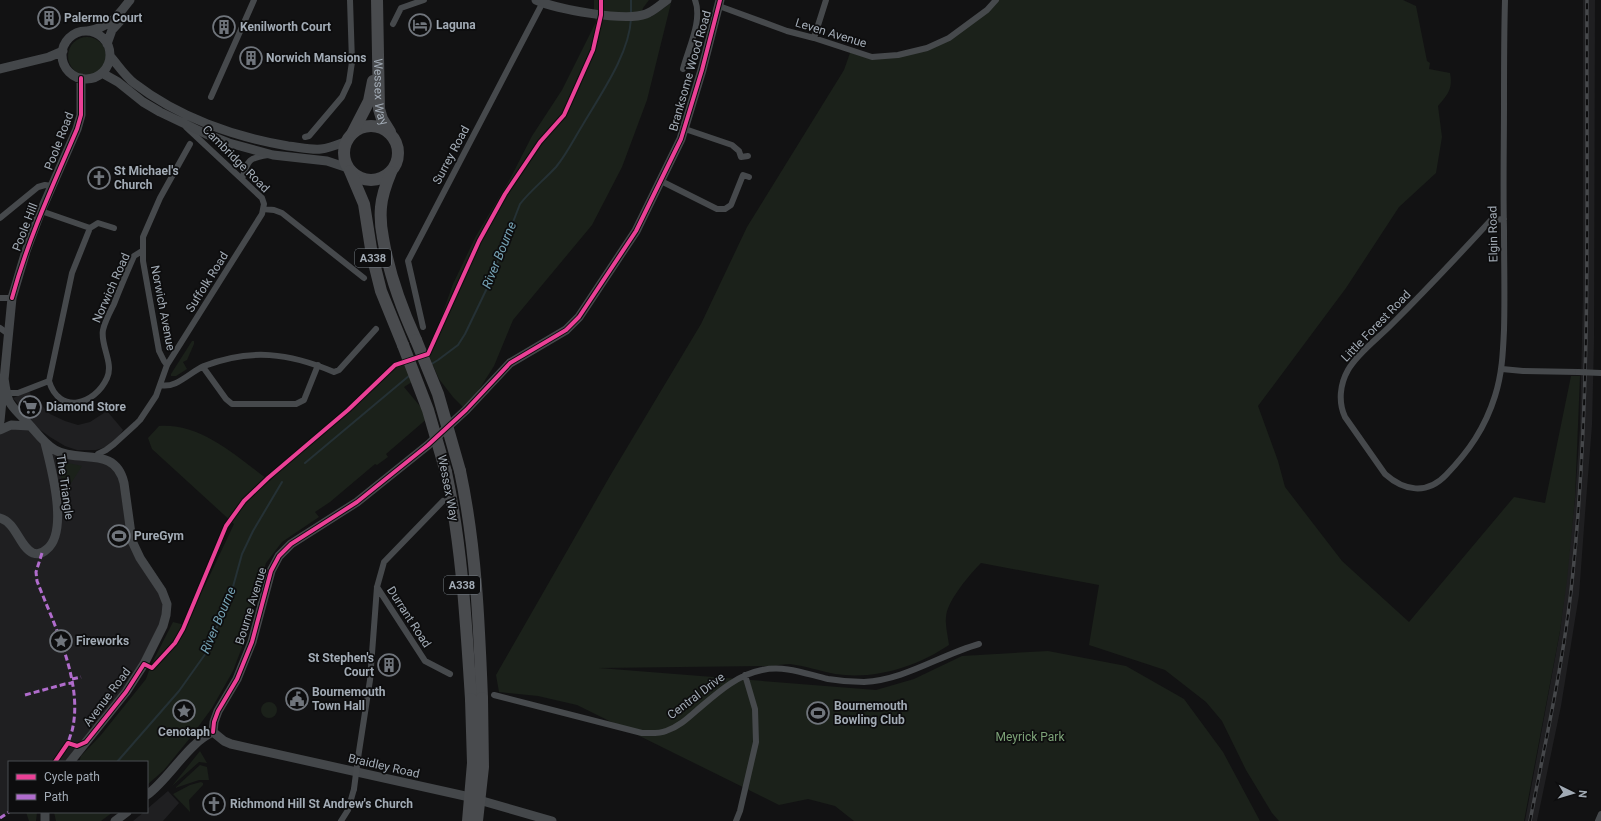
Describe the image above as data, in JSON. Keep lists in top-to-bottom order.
{
  "streets": {
    "highway": ["Wessex Way", "A338"],
    "street": [
      "Leven Avenue",
      "Branksome Wood Road",
      "Poole Road",
      "Surrey Road",
      "Cambridge Road",
      "Poole Hill",
      "Elgin Road",
      "Suffolk Road",
      "Norwich Road",
      "Norwich Avenue",
      "Little Forest Road",
      "The Triangle",
      "Bourne Avenue",
      "Durrant Road",
      "Central Drive",
      "Avenue Road",
      "Braidley Road"
    ]
  },
  "crossings": [
    ["Leven Avenue", "Branksome Wood Road"],
    ["Branksome Wood Road", "Bourne Avenue"],
    ["Wessex Way", "Cambridge Road"],
    ["Wessex Way", "Central Drive"],
    ["Poole Road", "Cambridge Road"],
    ["Poole Road", "Poole Hill"],
    ["Cambridge Road", "Suffolk Road"],
    ["Poole Hill", "The Triangle"],
    ["Elgin Road", "Little Forest Road"],
    ["Suffolk Road", "Norwich Avenue"],
    ["Norwich Road", "Norwich Avenue"],
    ["Norwich Avenue", "The Triangle"],
    ["Norwich Avenue", "Avenue Road"],
    ["The Triangle", "Avenue Road"],
    ["Bourne Avenue", "Braidley Road"]
  ],
  "water": ["River Bourne"],
  "parks": ["Meyrick Park"],
  "places": {
    "building": [
      "Palermo Court",
      "Kenilworth Court",
      "Norwich Mansions",
      "St Stephen's Court"
    ],
    "hotel": ["Laguna"],
    "church": ["St Michael's Church", "Richmond Hill St Andrew's Church"],
    "supermarket": ["Diamond Store"],
    "sports": ["PureGym", "Bournemouth Bowling Club"],
    "place": ["Fireworks", "Cenotaph"],
    "public building": ["Bournemouth Town Hall"]
  },
  "legend": ["Cycle path", "Path"],
  "north": "right"
}
